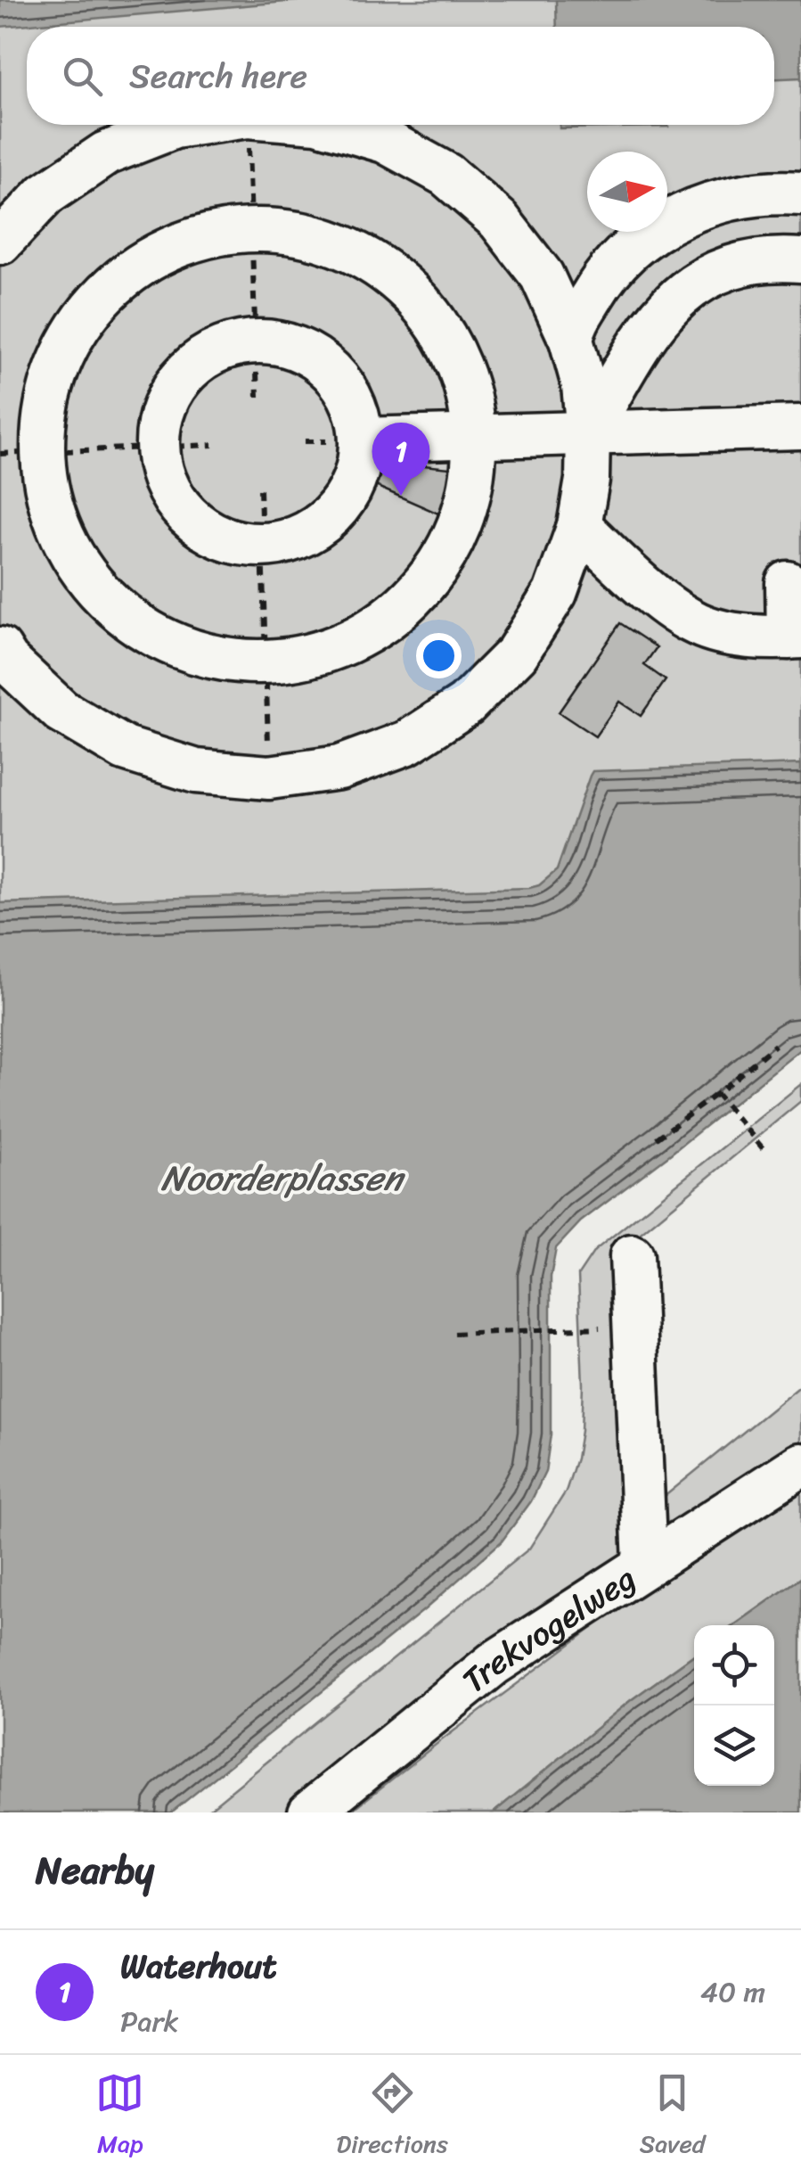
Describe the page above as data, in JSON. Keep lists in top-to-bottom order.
{
  "streets": {
    "street": ["Trekvogelweg"]
  },
  "water": ["Noorderplassen"],
  "north": "right",
  "page": {
    "search": "Search here",
    "pins": "1",
    "heading": "Nearby",
    "list": [
      {
        "mark": "1",
        "name": "Waterhout",
        "note": "Park",
        "value": "40 m"
      }
    ],
    "nav": ["Map", "Directions", "Saved"]
  }
}
